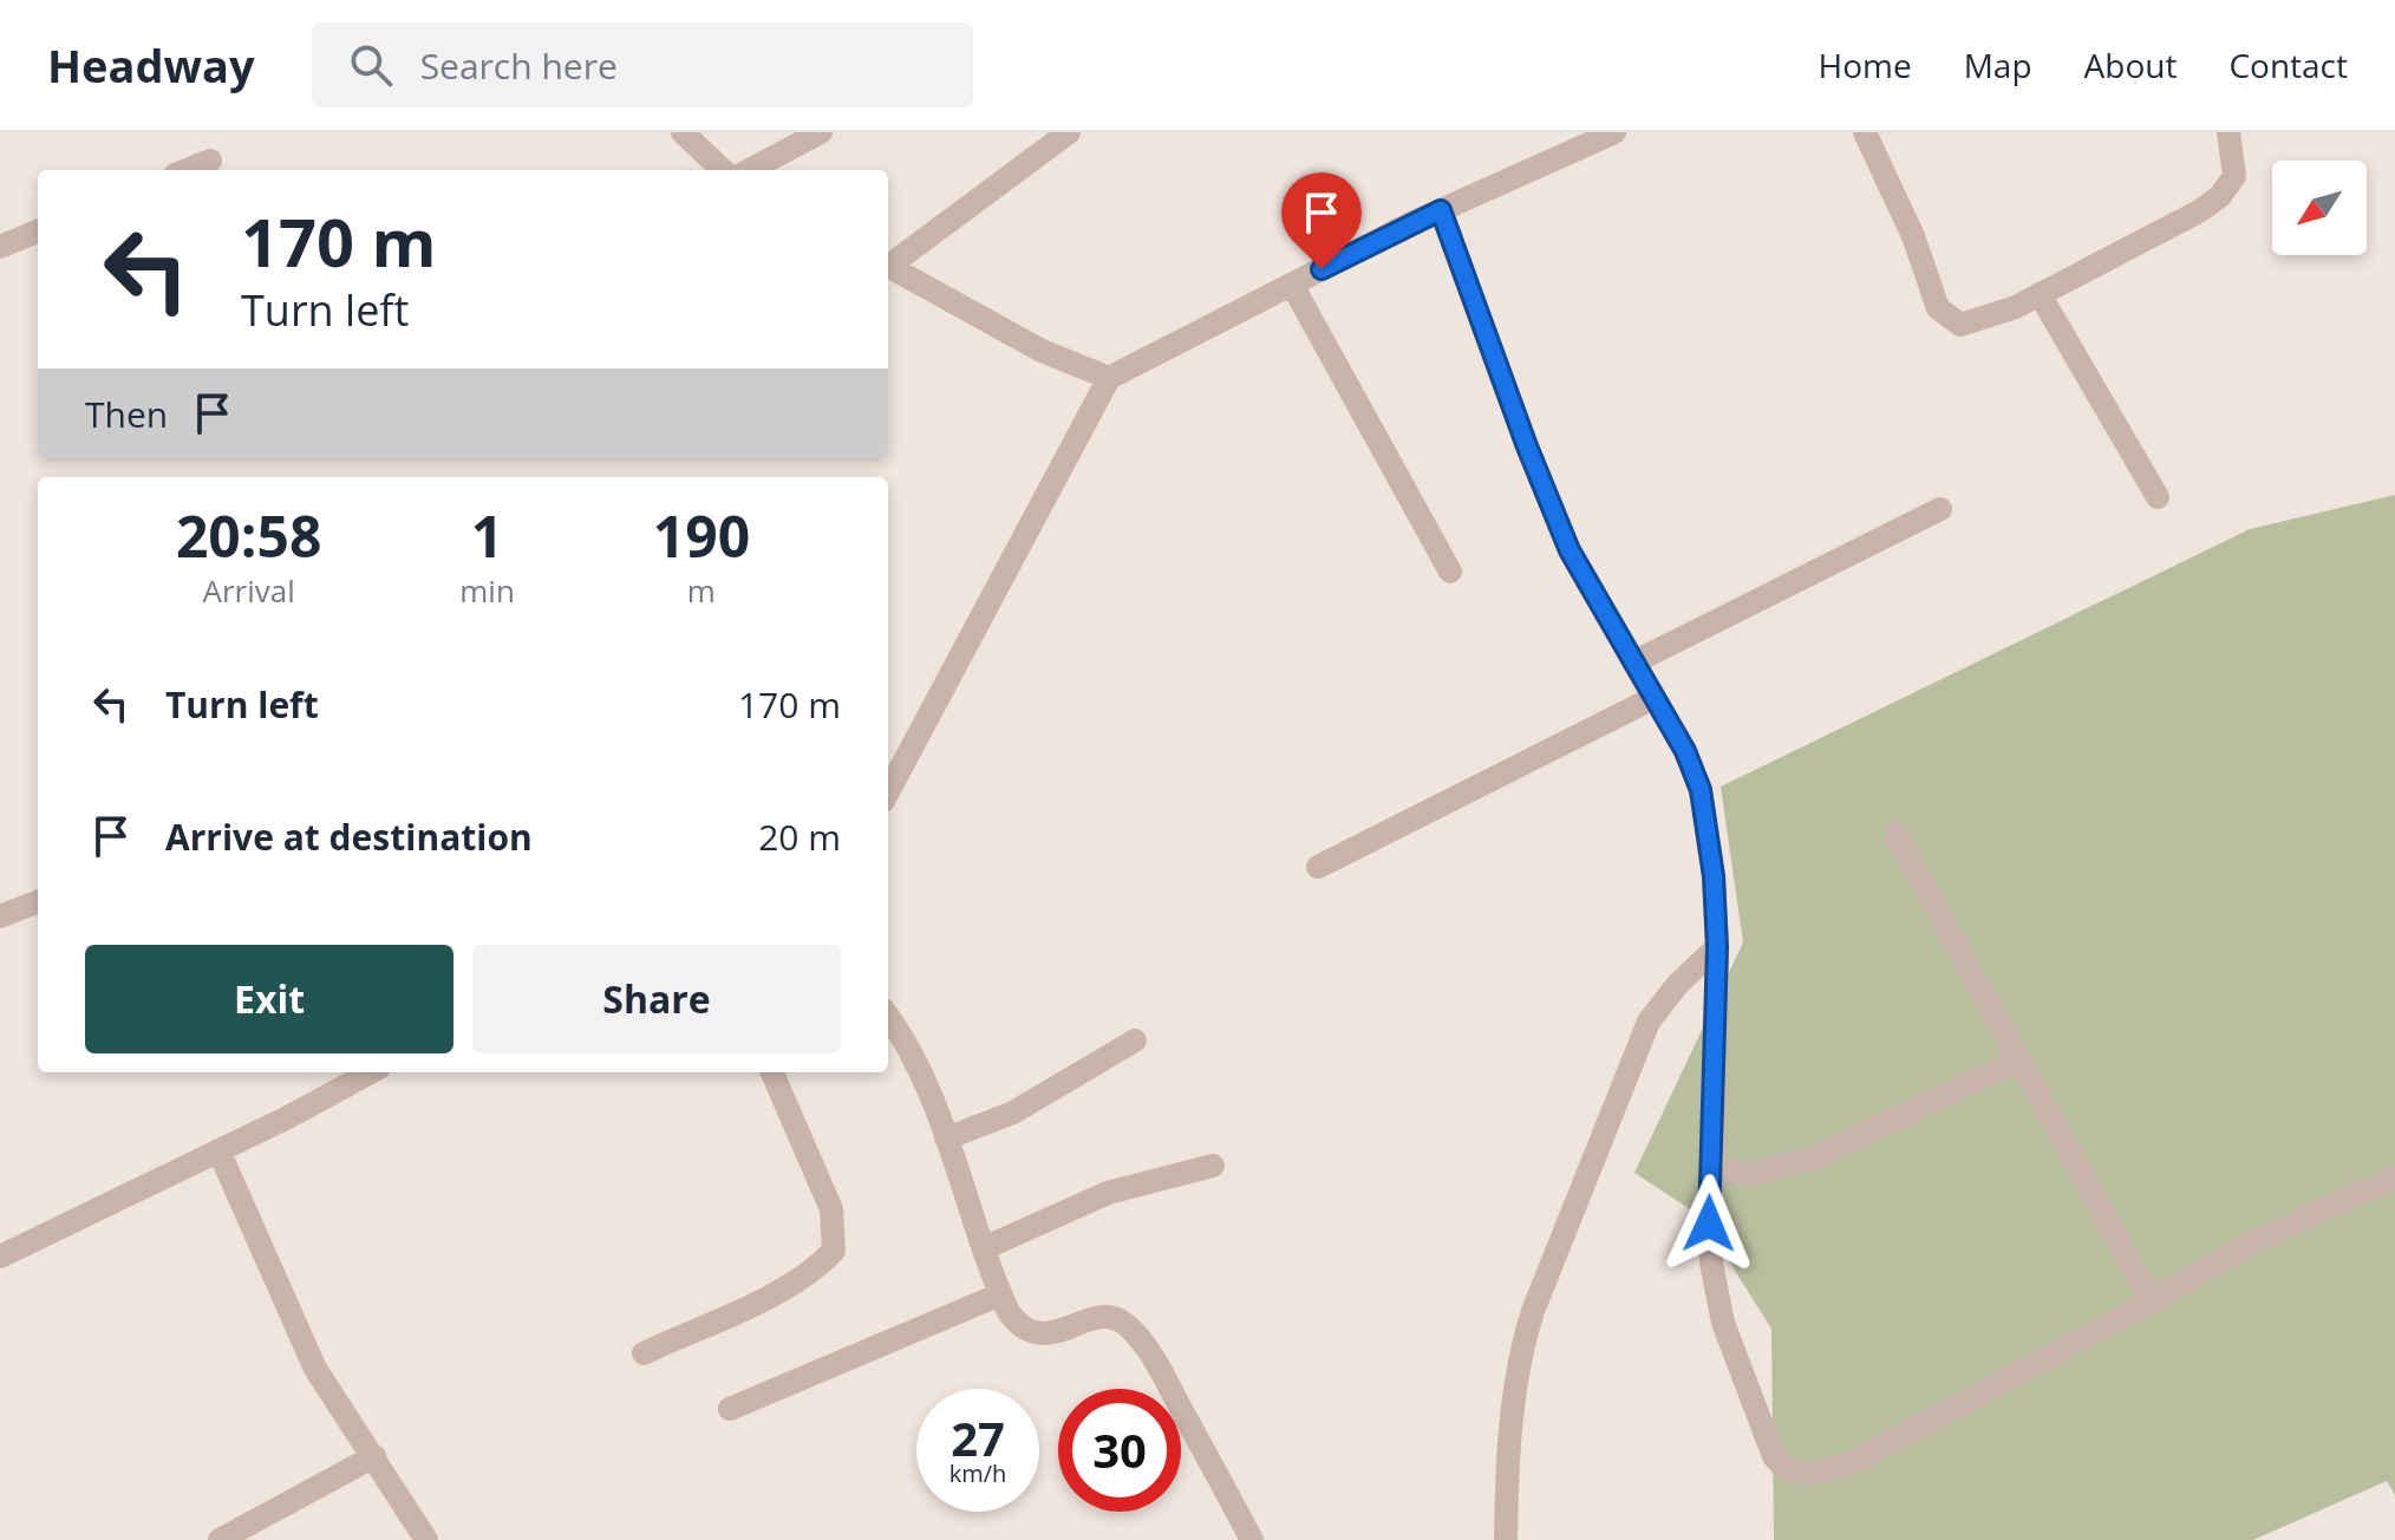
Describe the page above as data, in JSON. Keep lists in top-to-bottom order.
{
  "north": "bottom left",
  "page": {
    "header": "Headway",
    "search": "Search here",
    "nav": [
      "Home",
      "Map",
      "About",
      "Contact"
    ],
    "turn": ["170 m", "Turn left"],
    "then": "Then",
    "eta": [
      "20:58",
      "Arrival",
      "1",
      "min",
      "190",
      "m"
    ],
    "list": [
      {
        "name": "Turn left",
        "value": "170 m"
      },
      {
        "name": "Arrive at destination",
        "value": "20 m"
      }
    ],
    "buttons": ["Exit", "Share"],
    "speed": "27 km/h",
    "limit": "30"
  }
}
